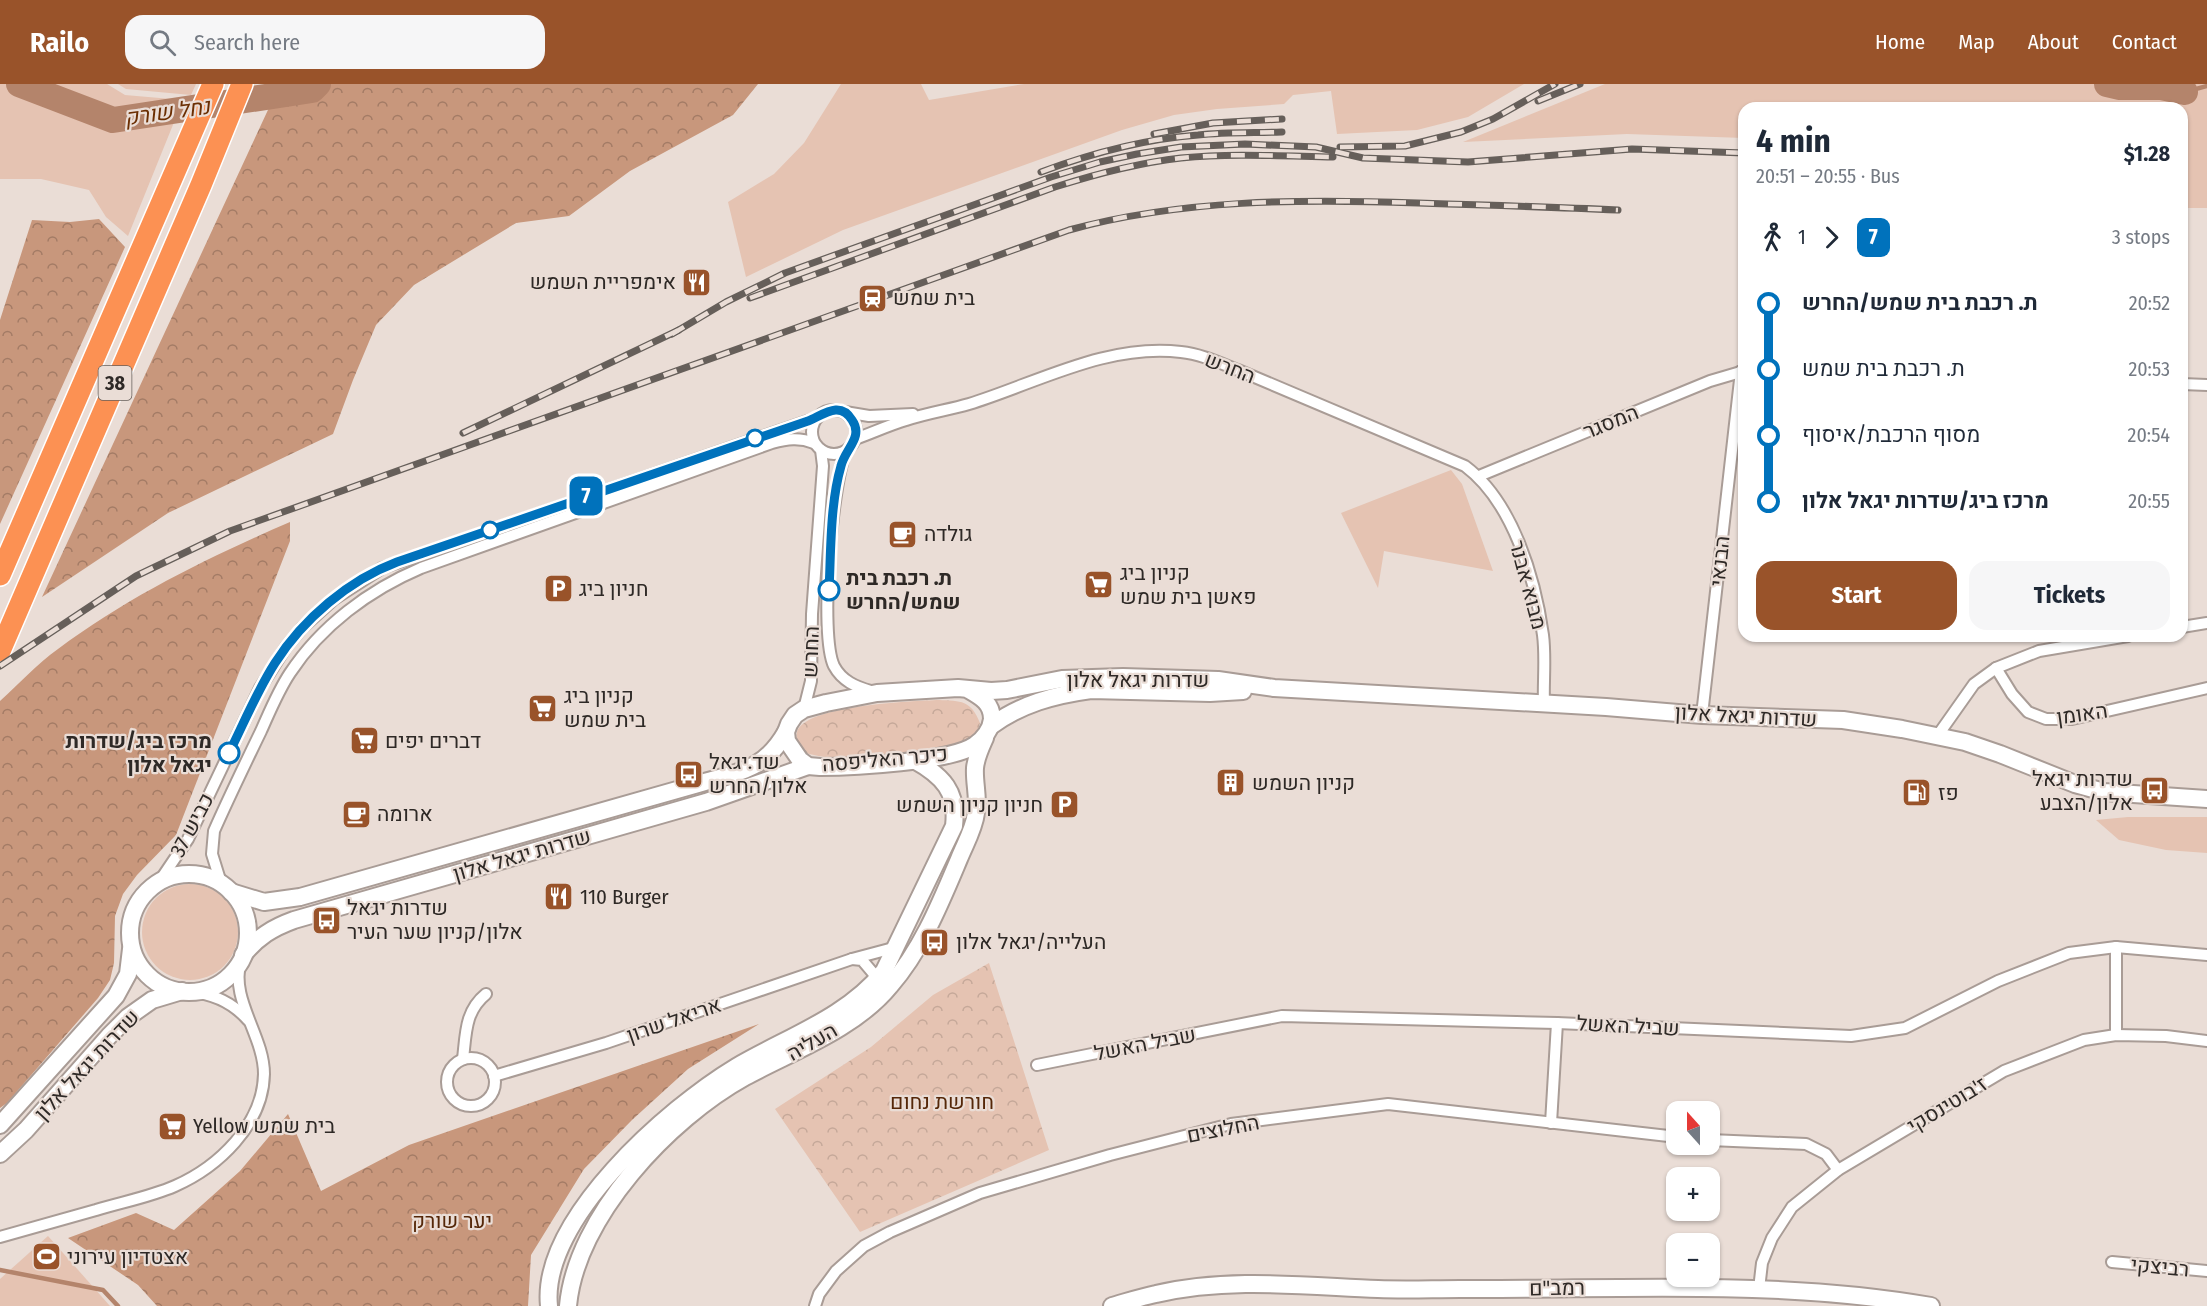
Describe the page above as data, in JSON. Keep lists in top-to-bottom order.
{
  "streets": {
    "highway": ["38"],
    "main road": [
      "שדרות יגאל אלון",
      "כיכר האליפסה",
      "העליה",
      "רמב\"ם"
    ],
    "street": [
      "החרש",
      "המסגר",
      "הבנאי",
      "מבוא אבנר",
      "האומן",
      "כביש 37",
      "אריאל שרון",
      "שביל האשל",
      "ז'בוטינסקי",
      "החלוצים",
      "רביצקי"
    ]
  },
  "crossings": [
    ["החרש", "המסגר"],
    ["החרש", "מבוא אבנר"],
    ["החרש", "כביש 37"],
    ["המסגר", "מבוא אבנר"],
    ["הבנאי", "שדרות יגאל אלון"],
    ["מבוא אבנר", "שדרות יגאל אלון"],
    ["שדרות יגאל אלון", "כיכר האליפסה"],
    ["שדרות יגאל אלון", "כביש 37"],
    ["שדרות יגאל אלון", "העליה"],
    ["כיכר האליפסה", "העליה"],
    ["אריאל שרון", "העליה"],
    ["ז'בוטינסקי", "רמב\"ם"]
  ],
  "water": ["נחל שורק"],
  "parks": ["חורשת נחום", "יער שורק"],
  "places": {
    "restaurant": ["אימפריית השמש", "110 Burger"],
    "station": ["בית שמש"],
    "cafe": ["גולדה", "ארומה"],
    "supermarket": [
      "קניון ביג פאשן בית שמש",
      "קניון ביג בית שמש",
      "דברים יפים",
      "Yellow בית שמש"
    ],
    "parking": ["חניון ביג", "חניון קניון השמש"],
    "other": ["ת. רכבת בית שמש/החרש", "מרכז ביג/שדרות יגאל אלון"],
    "bus stop": [
      "שד.יגאל אלון/החרש",
      "שדרות יגאל אלון/הצבע",
      "שדרות יגאל אלון/קניון שער העיר",
      "העלייה/יגאל אלון"
    ],
    "building": ["קניון השמש"],
    "fuel station": ["פז"],
    "sports": ["אצטדיון עירוני"]
  },
  "lines": ["bus line 7"],
  "north": "top",
  "page": {
    "header": "Railo",
    "search": "Search here",
    "nav": [
      "Home",
      "Map",
      "About",
      "Contact"
    ],
    "on_map": "7",
    "heading": ["4 min", "20:51 – 20:55 · Bus", "$1.28"],
    "legs": ["1", "7", "3 stops"],
    "list": [
      {
        "name": "ת. רכבת בית שמש/החרש",
        "value": "20:52"
      },
      {
        "name": "ת. רכבת בית שמש",
        "value": "20:53"
      },
      {
        "name": "מסוף הרכבת/איסוף",
        "value": "20:54"
      },
      {
        "name": "מרכז ביג/שדרות יגאל אלון",
        "value": "20:55"
      }
    ],
    "buttons": ["Start", "Tickets"],
    "map_buttons": ["+", "−"]
  }
}
